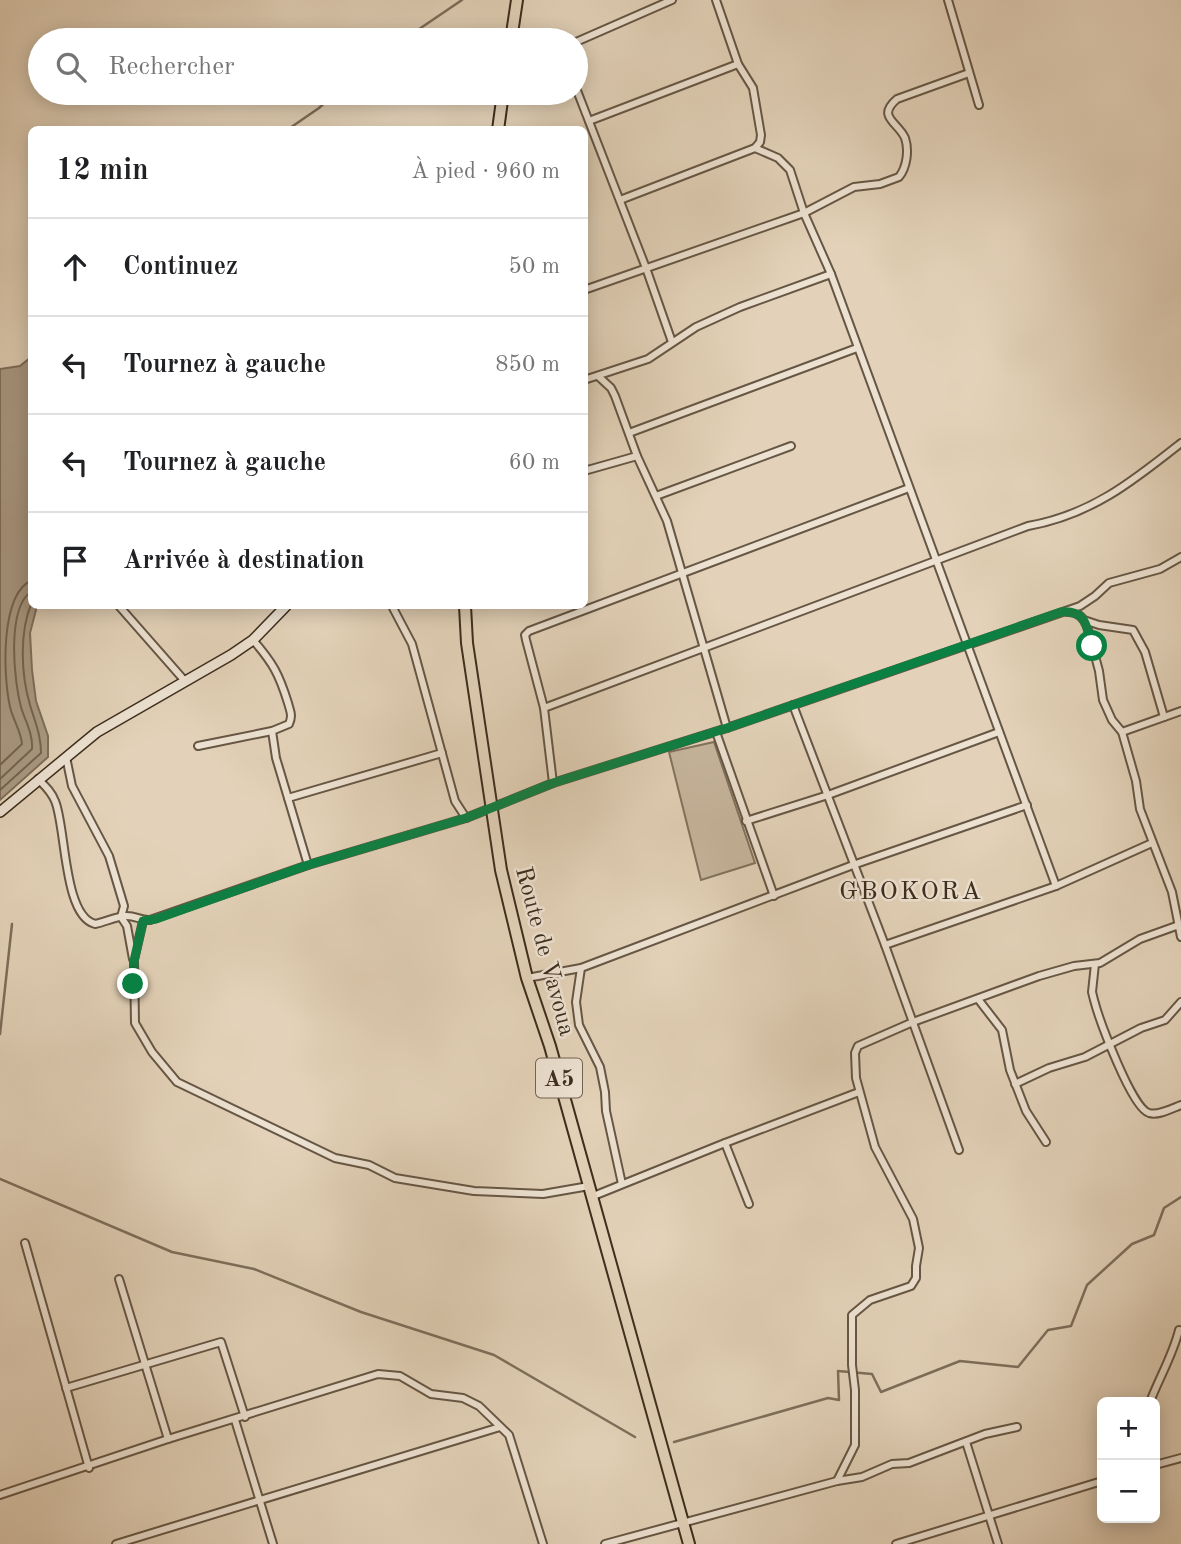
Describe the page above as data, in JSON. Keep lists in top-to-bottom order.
{
  "streets": {
    "main road": ["Route de Vavoua", "A5"]
  },
  "districts": ["GBOKORA"],
  "page": {
    "search": "Rechercher",
    "heading": ["12 min", "À pied · 960 m"],
    "list": [
      ["Continuez", "50 m"],
      ["Tournez à gauche", "850 m"],
      ["Tournez à gauche", "60 m"],
      "Arrivée à destination"
    ],
    "map_buttons": ["+", "−"]
  }
}
